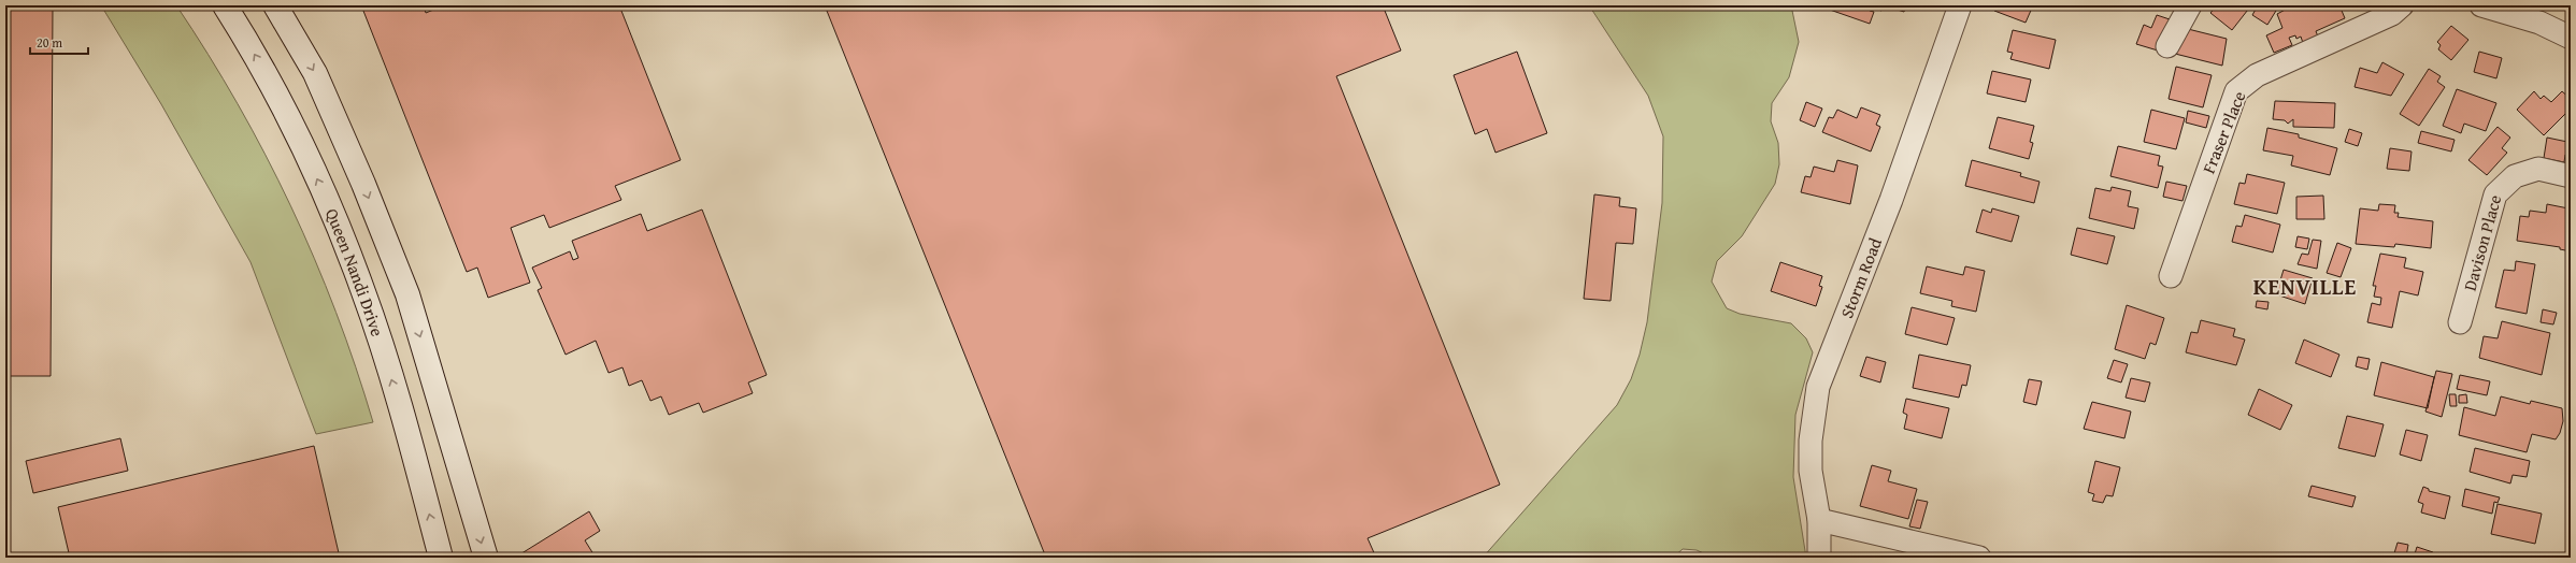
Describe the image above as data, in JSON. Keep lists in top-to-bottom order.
{
  "streets": {
    "main road": ["Queen Nandi Drive"],
    "street": ["Fraser Place", "Davison Place", "Storm Road"]
  },
  "districts": ["KENVILLE"],
  "scale_bar": "20 m"
}
